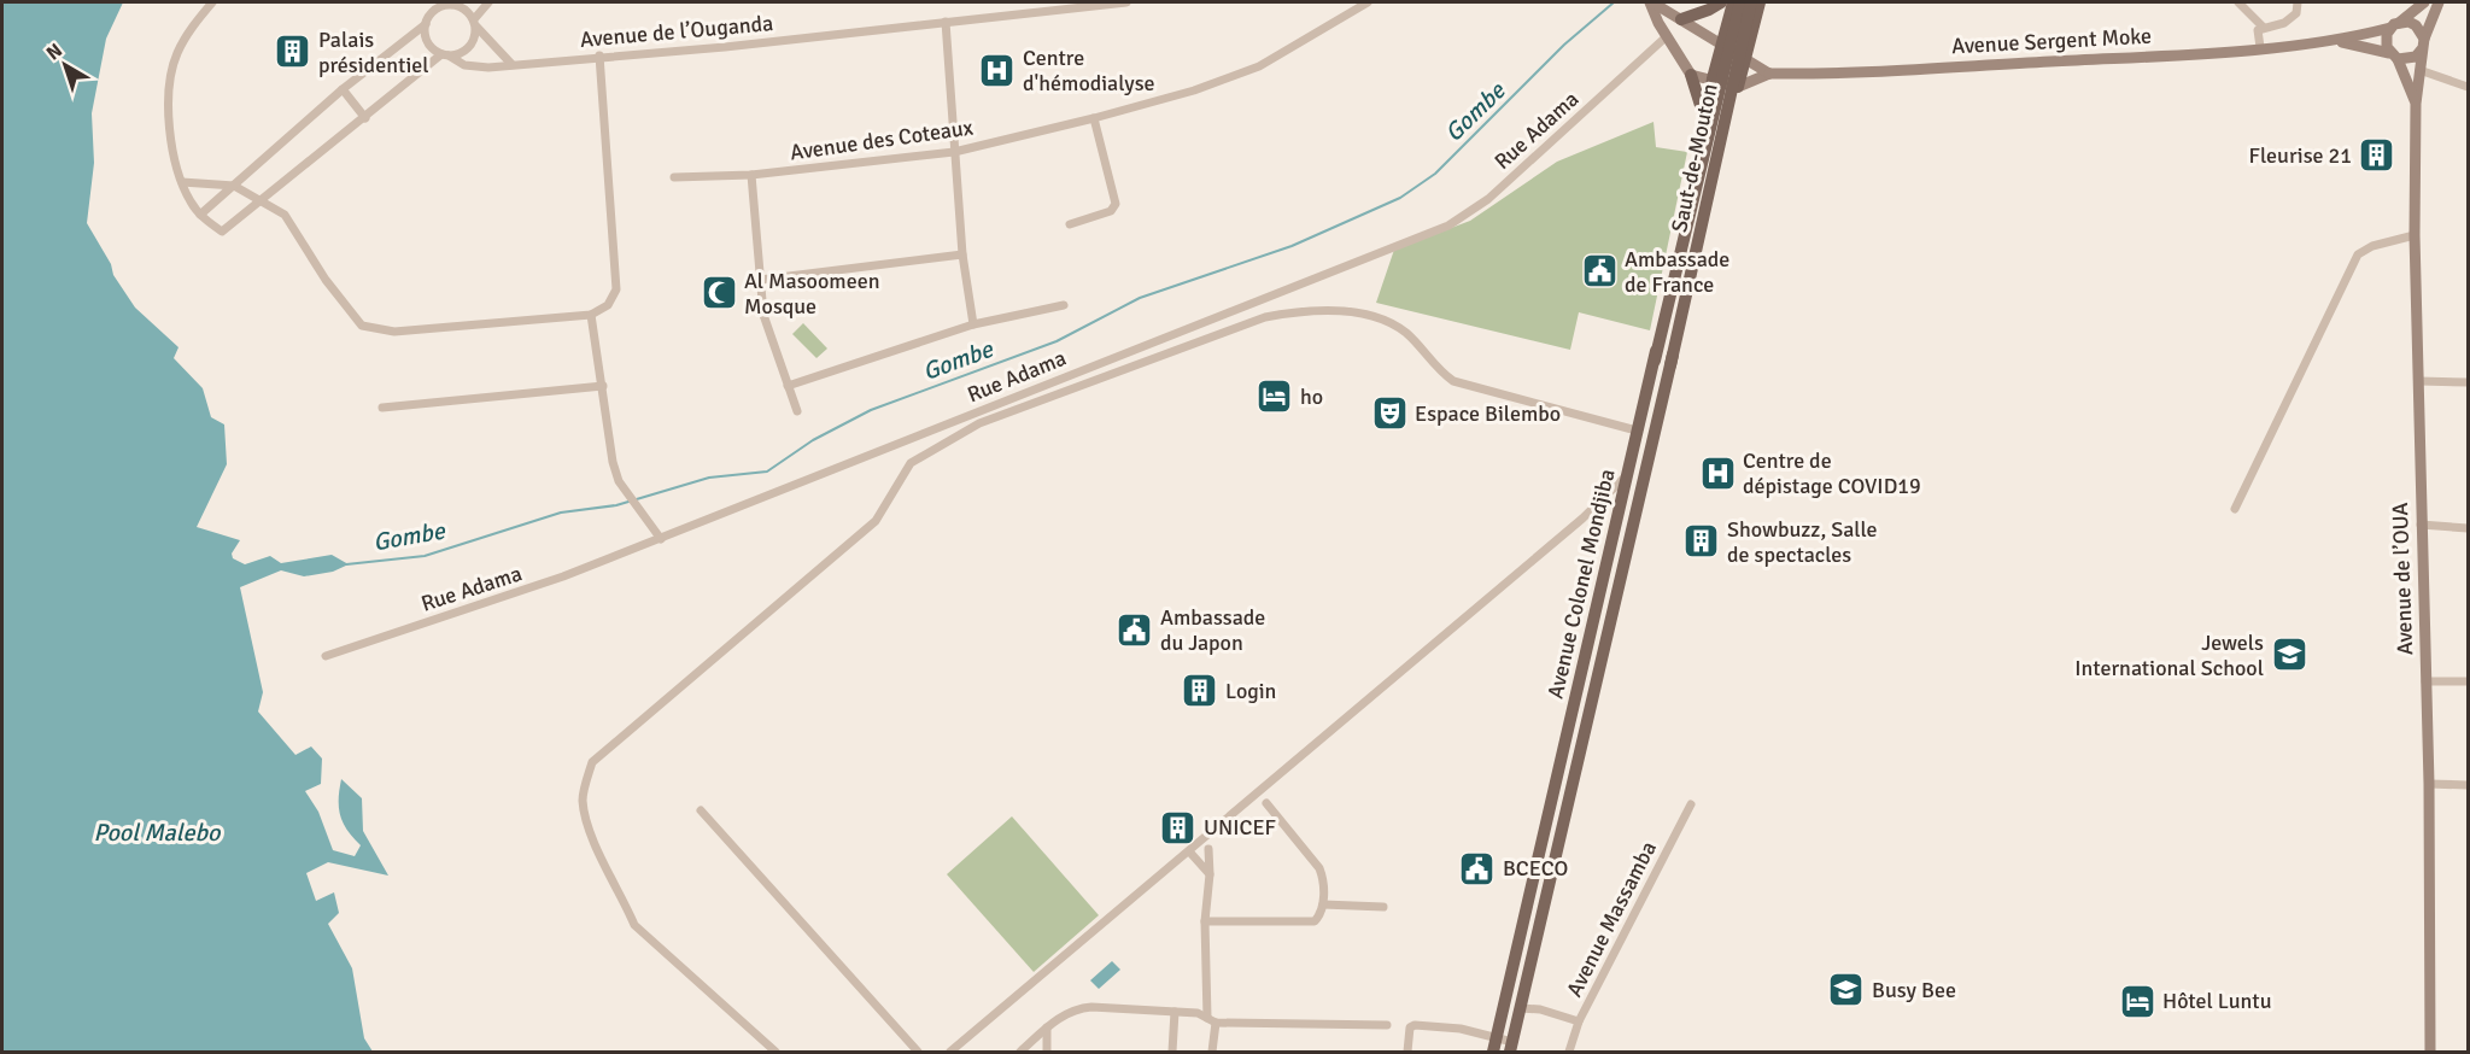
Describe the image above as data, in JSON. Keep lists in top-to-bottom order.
{
  "streets": {
    "main road": [
      "Avenue Sergent Moke",
      "Saut-de-Mouton",
      "Avenue de l’OUA",
      "Avenue Colonel Mondjiba"
    ],
    "street": [
      "Avenue de l’Ouganda",
      "Rue Adama",
      "Avenue des Coteaux",
      "Avenue Massamba"
    ]
  },
  "crossings": [
    ["Avenue Sergent Moke", "Avenue de l’OUA"],
    ["Avenue Sergent Moke", "Avenue Colonel Mondjiba"],
    ["Saut-de-Mouton", "Avenue Colonel Mondjiba"]
  ],
  "water": ["Gombe", "Pool Malebo"],
  "places": {
    "building": [
      "Palais présidentiel",
      "Fleurise 21",
      "Showbuzz, Salle de spectacles",
      "Login",
      "UNICEF"
    ],
    "hospital": ["Centre d'hémodialyse", "Centre de dépistage COVID19"],
    "public building": ["Ambassade de France", "Ambassade du Japon", "BCECO"],
    "mosque": ["Al Masoomeen Mosque"],
    "hotel": ["ho", "Hôtel Luntu"],
    "theatre": ["Espace Bilembo"],
    "school or university": ["Jewels International School", "Busy Bee"]
  },
  "north": "top left"
}
